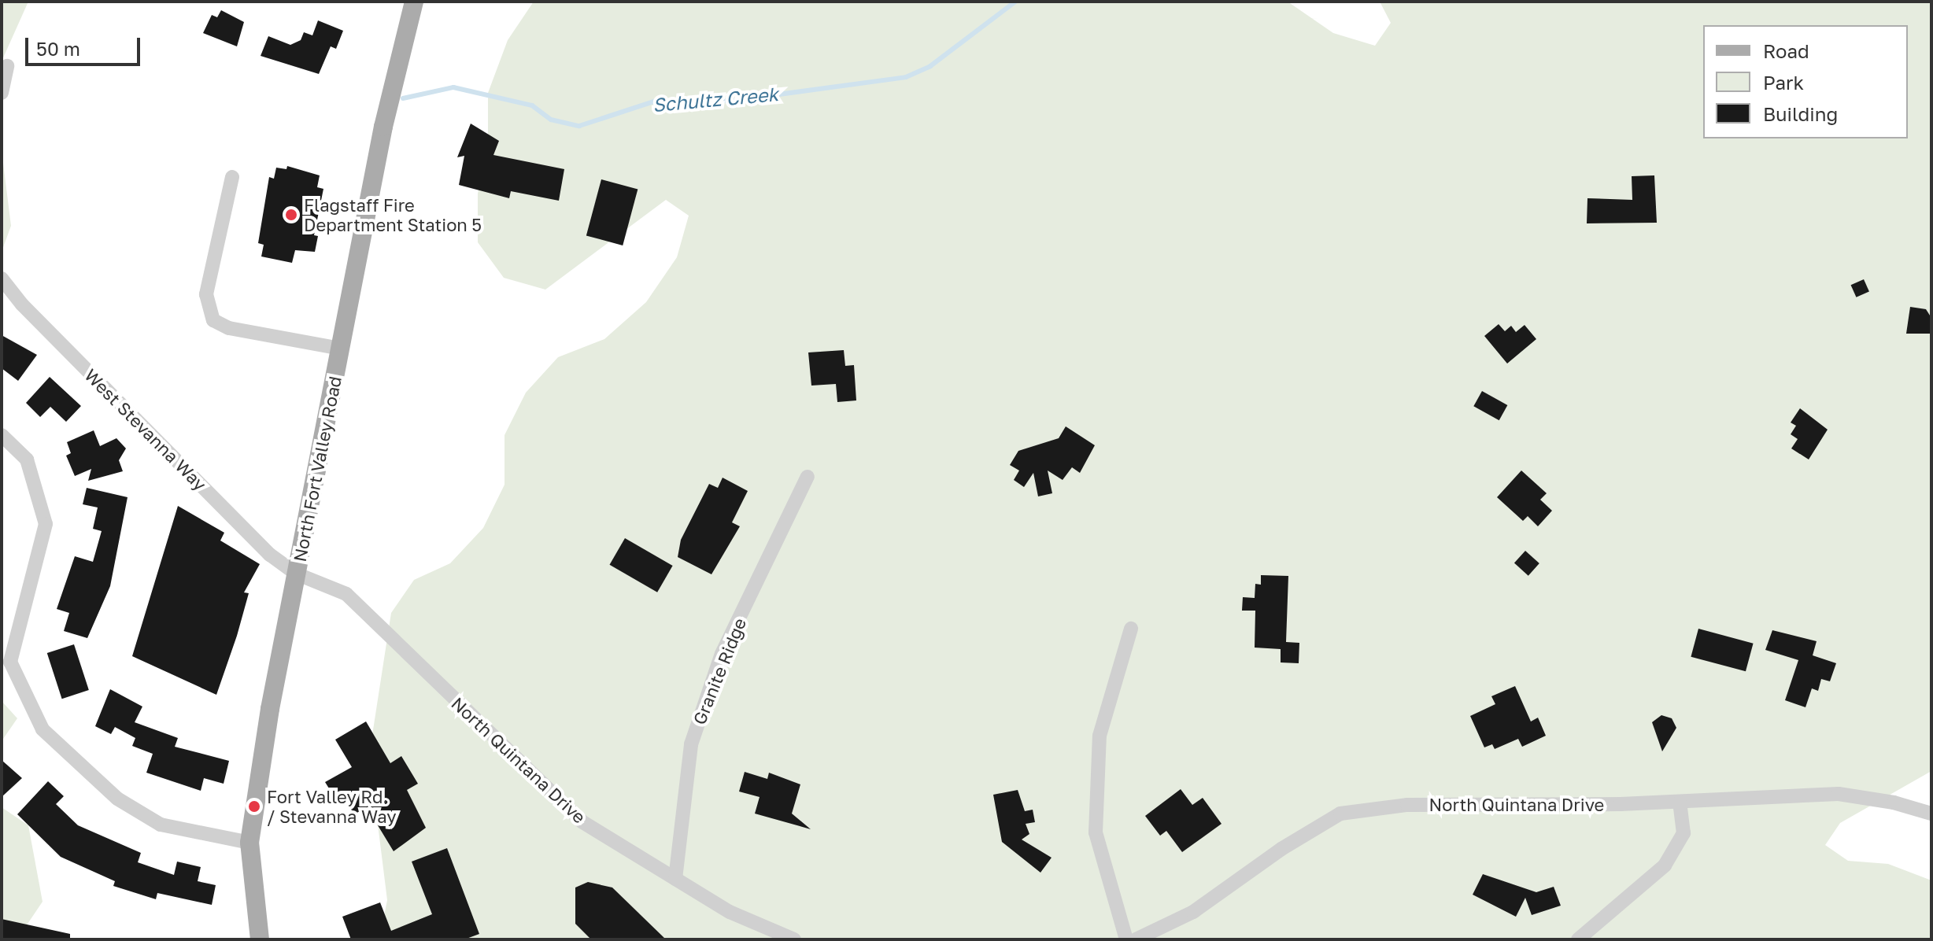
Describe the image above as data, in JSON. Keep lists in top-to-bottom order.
{
  "streets": {
    "main road": ["North Fort Valley Road"],
    "street": ["West Stevanna Way", "Granite Ridge", "North Quintana Drive"]
  },
  "crossings": [
    ["West Stevanna Way", "North Fort Valley Road"],
    ["West Stevanna Way", "North Quintana Drive"],
    ["North Fort Valley Road", "North Quintana Drive"],
    ["Granite Ridge", "North Quintana Drive"]
  ],
  "water": ["Schultz Creek"],
  "places": ["Flagstaff Fire Department Station 5", "Fort Valley Rd. / Stevanna Way"],
  "legend": ["Road", "Park", "Building"],
  "scale_bar": "50 m"
}
